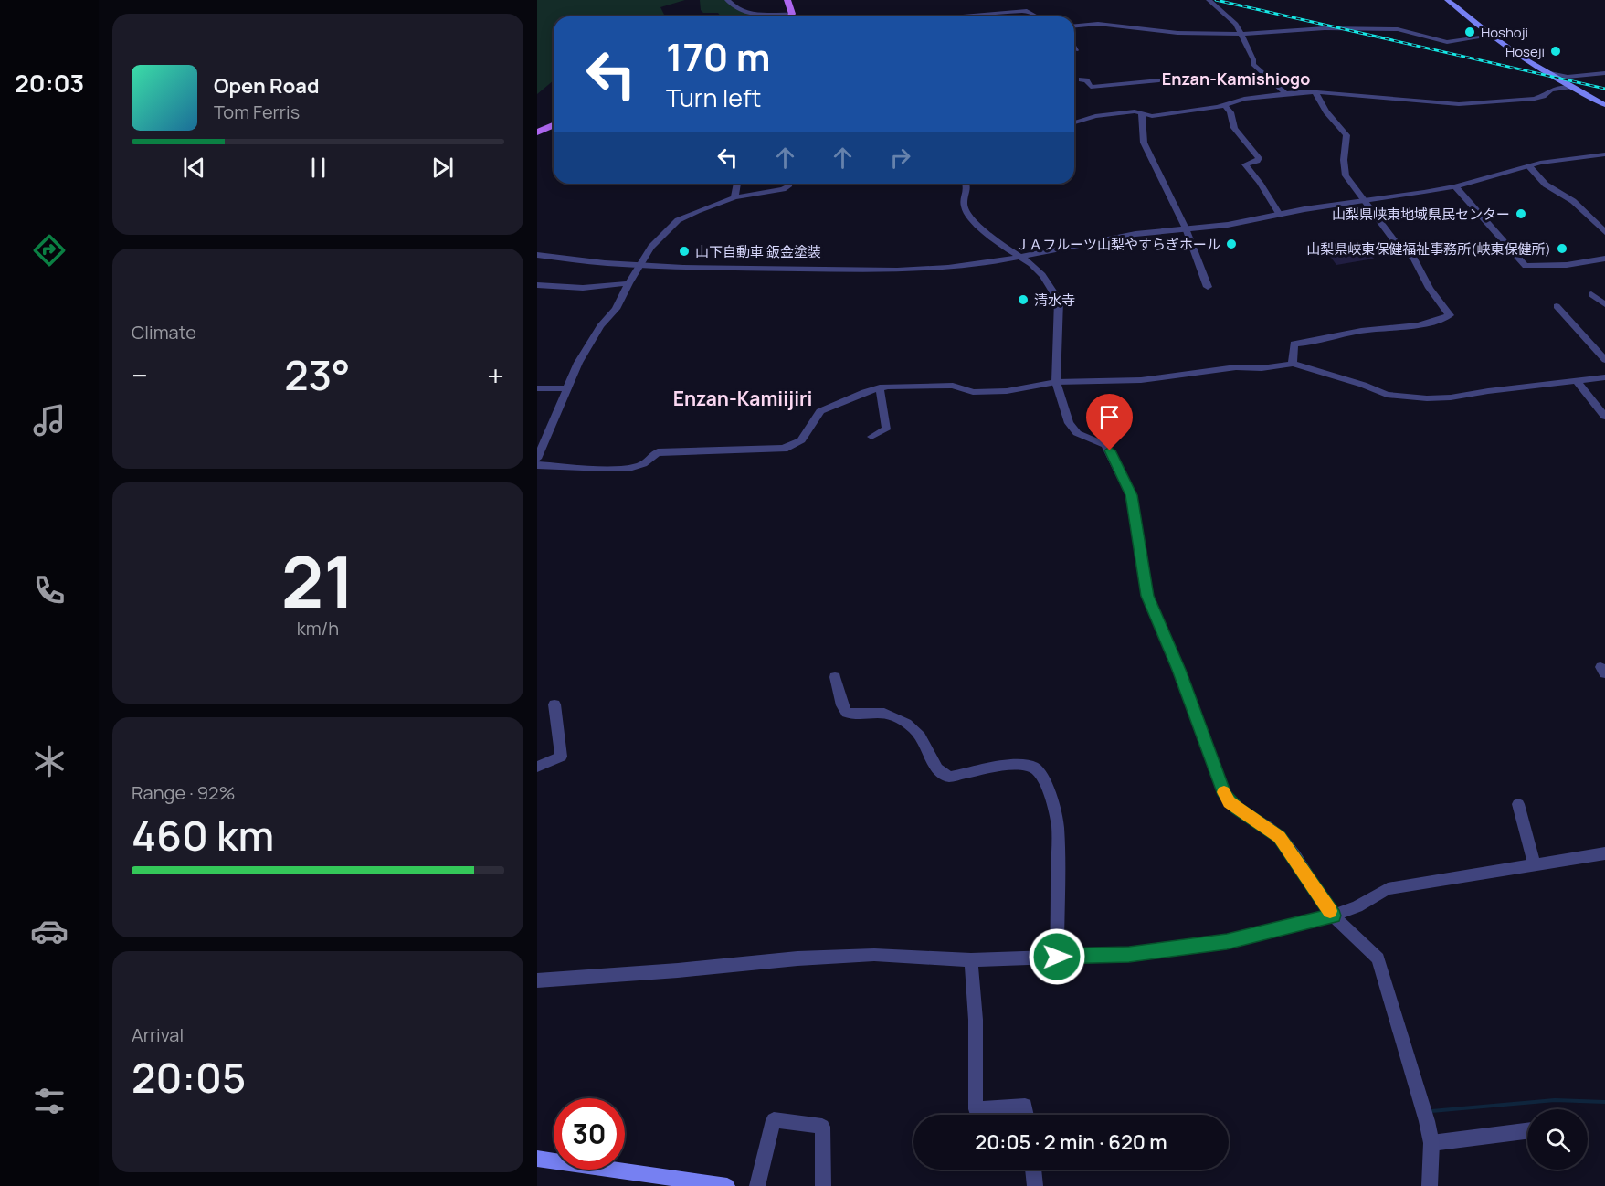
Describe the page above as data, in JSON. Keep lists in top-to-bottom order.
{
  "districts": ["Enzan-Kamishiogo", "Enzan-Kamiijiri"],
  "places": [
    "Hoshoji",
    "Hoseji",
    "山梨県峡東地域県民センター",
    "ＪＡフルーツ山梨やすらぎホール",
    "山梨県峡東保健福祉事務所(峡東保健所)",
    "山下自動車 鈑金塗装",
    "清水寺"
  ],
  "page": {
    "tabs": "20:03",
    "turn": ["170 m", "Turn left"],
    "song": ["Open Road", "Tom Ferris"],
    "tile": [
      "Climate",
      ["21", "km/h"],
      ["Range · 92%", "460 km"],
      ["Arrival", "20:05"]
    ],
    "heat": ["−", "23°", "+"],
    "limit": "30",
    "trip": "20:05 · 2 min · 620 m"
  }
}
